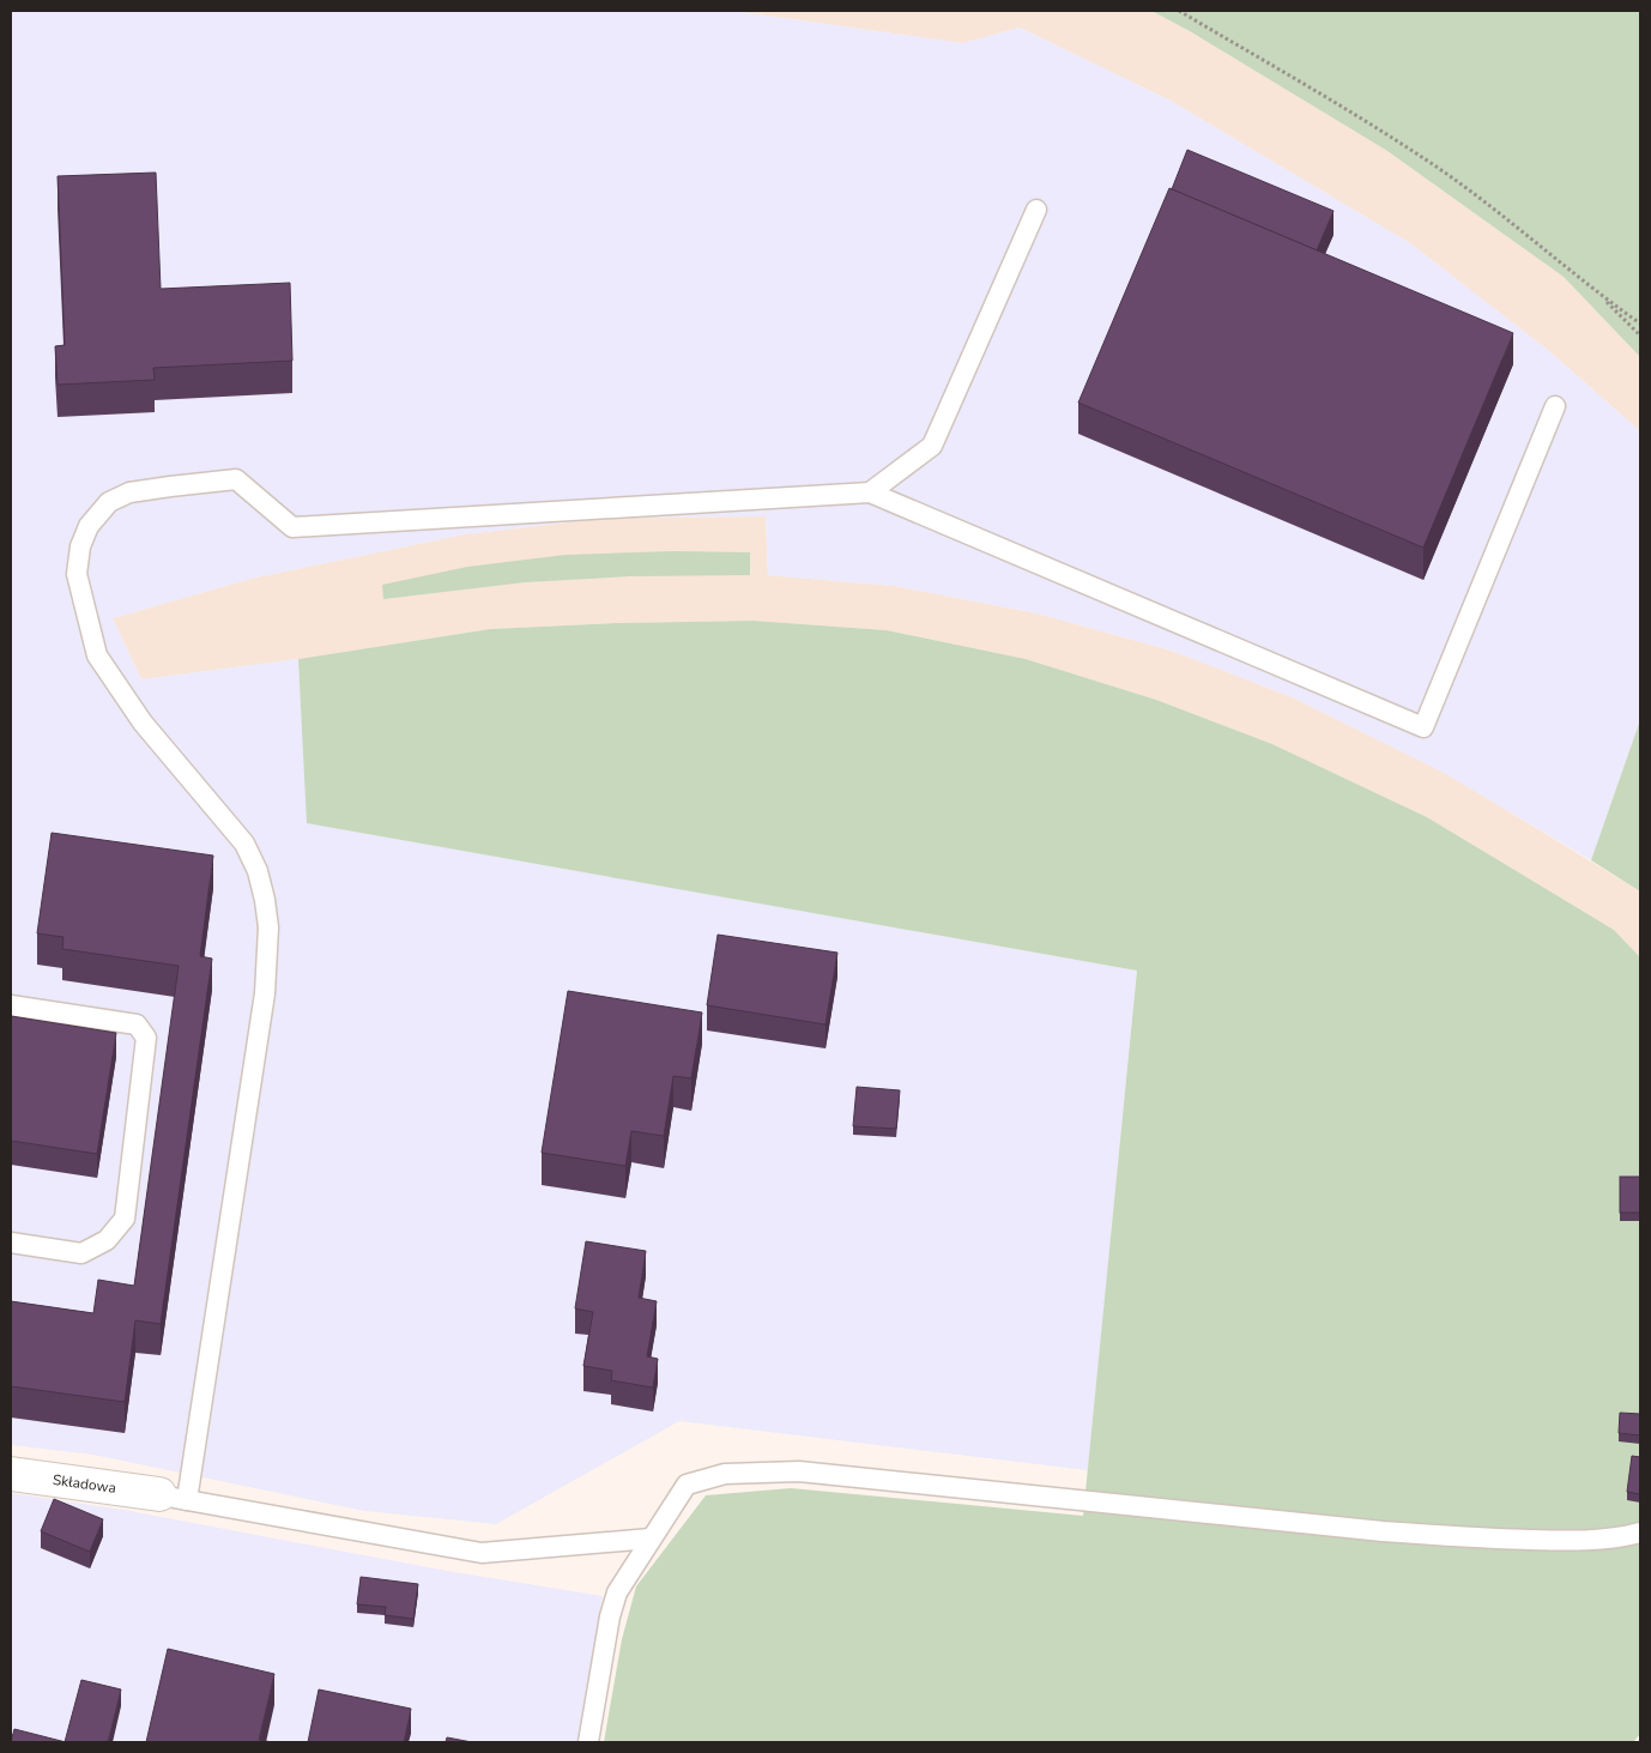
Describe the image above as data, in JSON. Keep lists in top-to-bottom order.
{
  "streets": {
    "street": ["Składowa"]
  }
}
